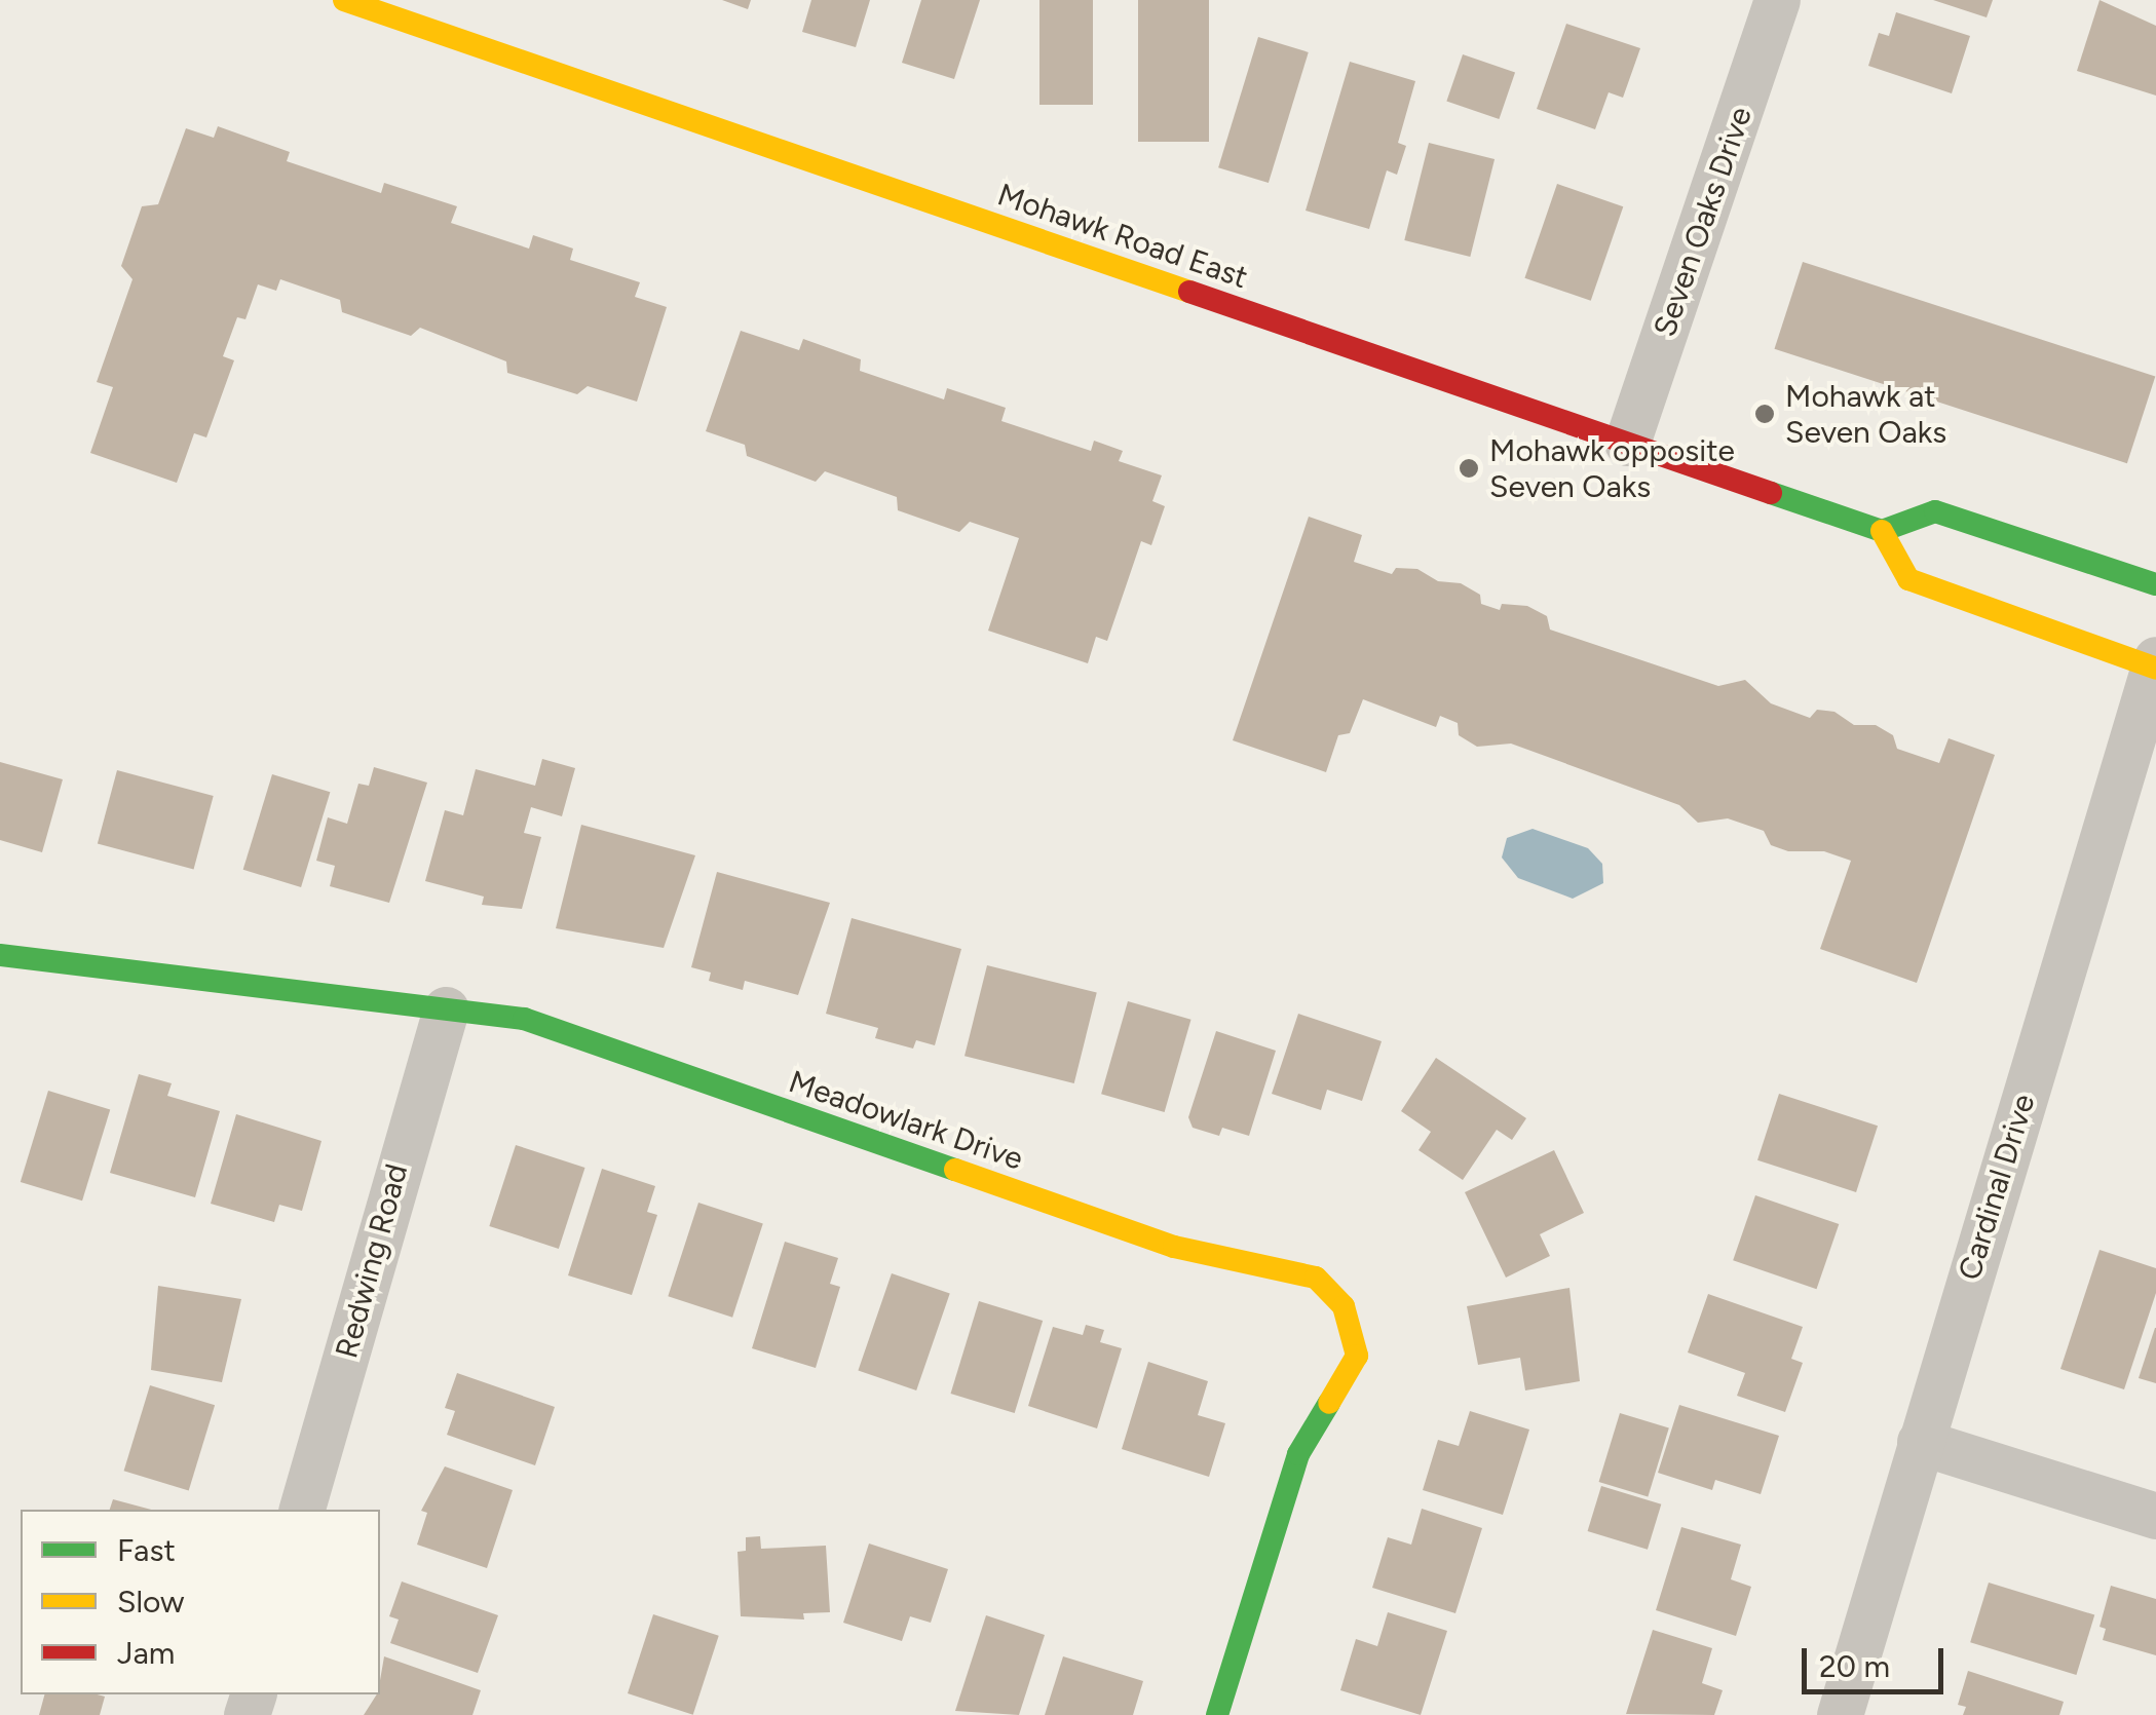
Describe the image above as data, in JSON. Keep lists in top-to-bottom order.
{
  "streets": {
    "main road": ["Mohawk Road East", "Meadowlark Drive"],
    "street": ["Seven Oaks Drive", "Cardinal Drive", "Redwing Road"]
  },
  "crossings": [
    ["Seven Oaks Drive", "Mohawk Road East"],
    ["Meadowlark Drive", "Redwing Road"]
  ],
  "places": ["Mohawk at Seven Oaks", "Mohawk opposite Seven Oaks"],
  "legend": ["Fast", "Slow", "Jam"],
  "scale_bar": "20 m"
}
